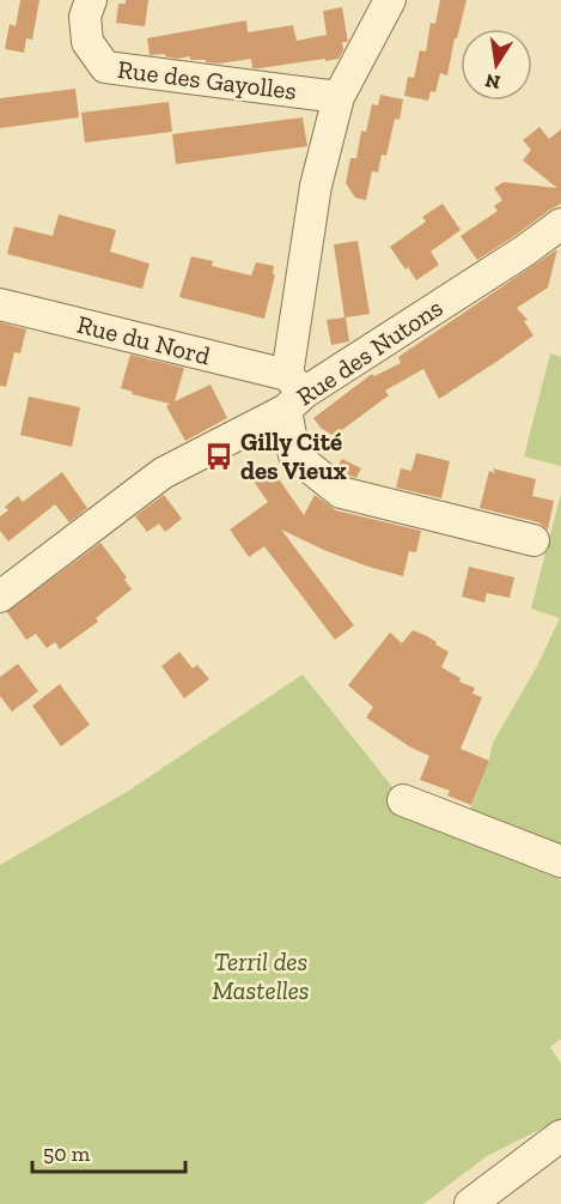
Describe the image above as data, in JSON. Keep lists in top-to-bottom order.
{
  "streets": {
    "street": ["Rue des Gayolles", "Rue du Nord", "Rue des Nutons"]
  },
  "crossings": [
    ["Rue du Nord", "Rue des Nutons"]
  ],
  "parks": ["Terril des Mastelles"],
  "places": {
    "bus stop": ["Gilly Cité des Vieux"]
  },
  "scale_bar": "50 m",
  "north": "bottom"
}
